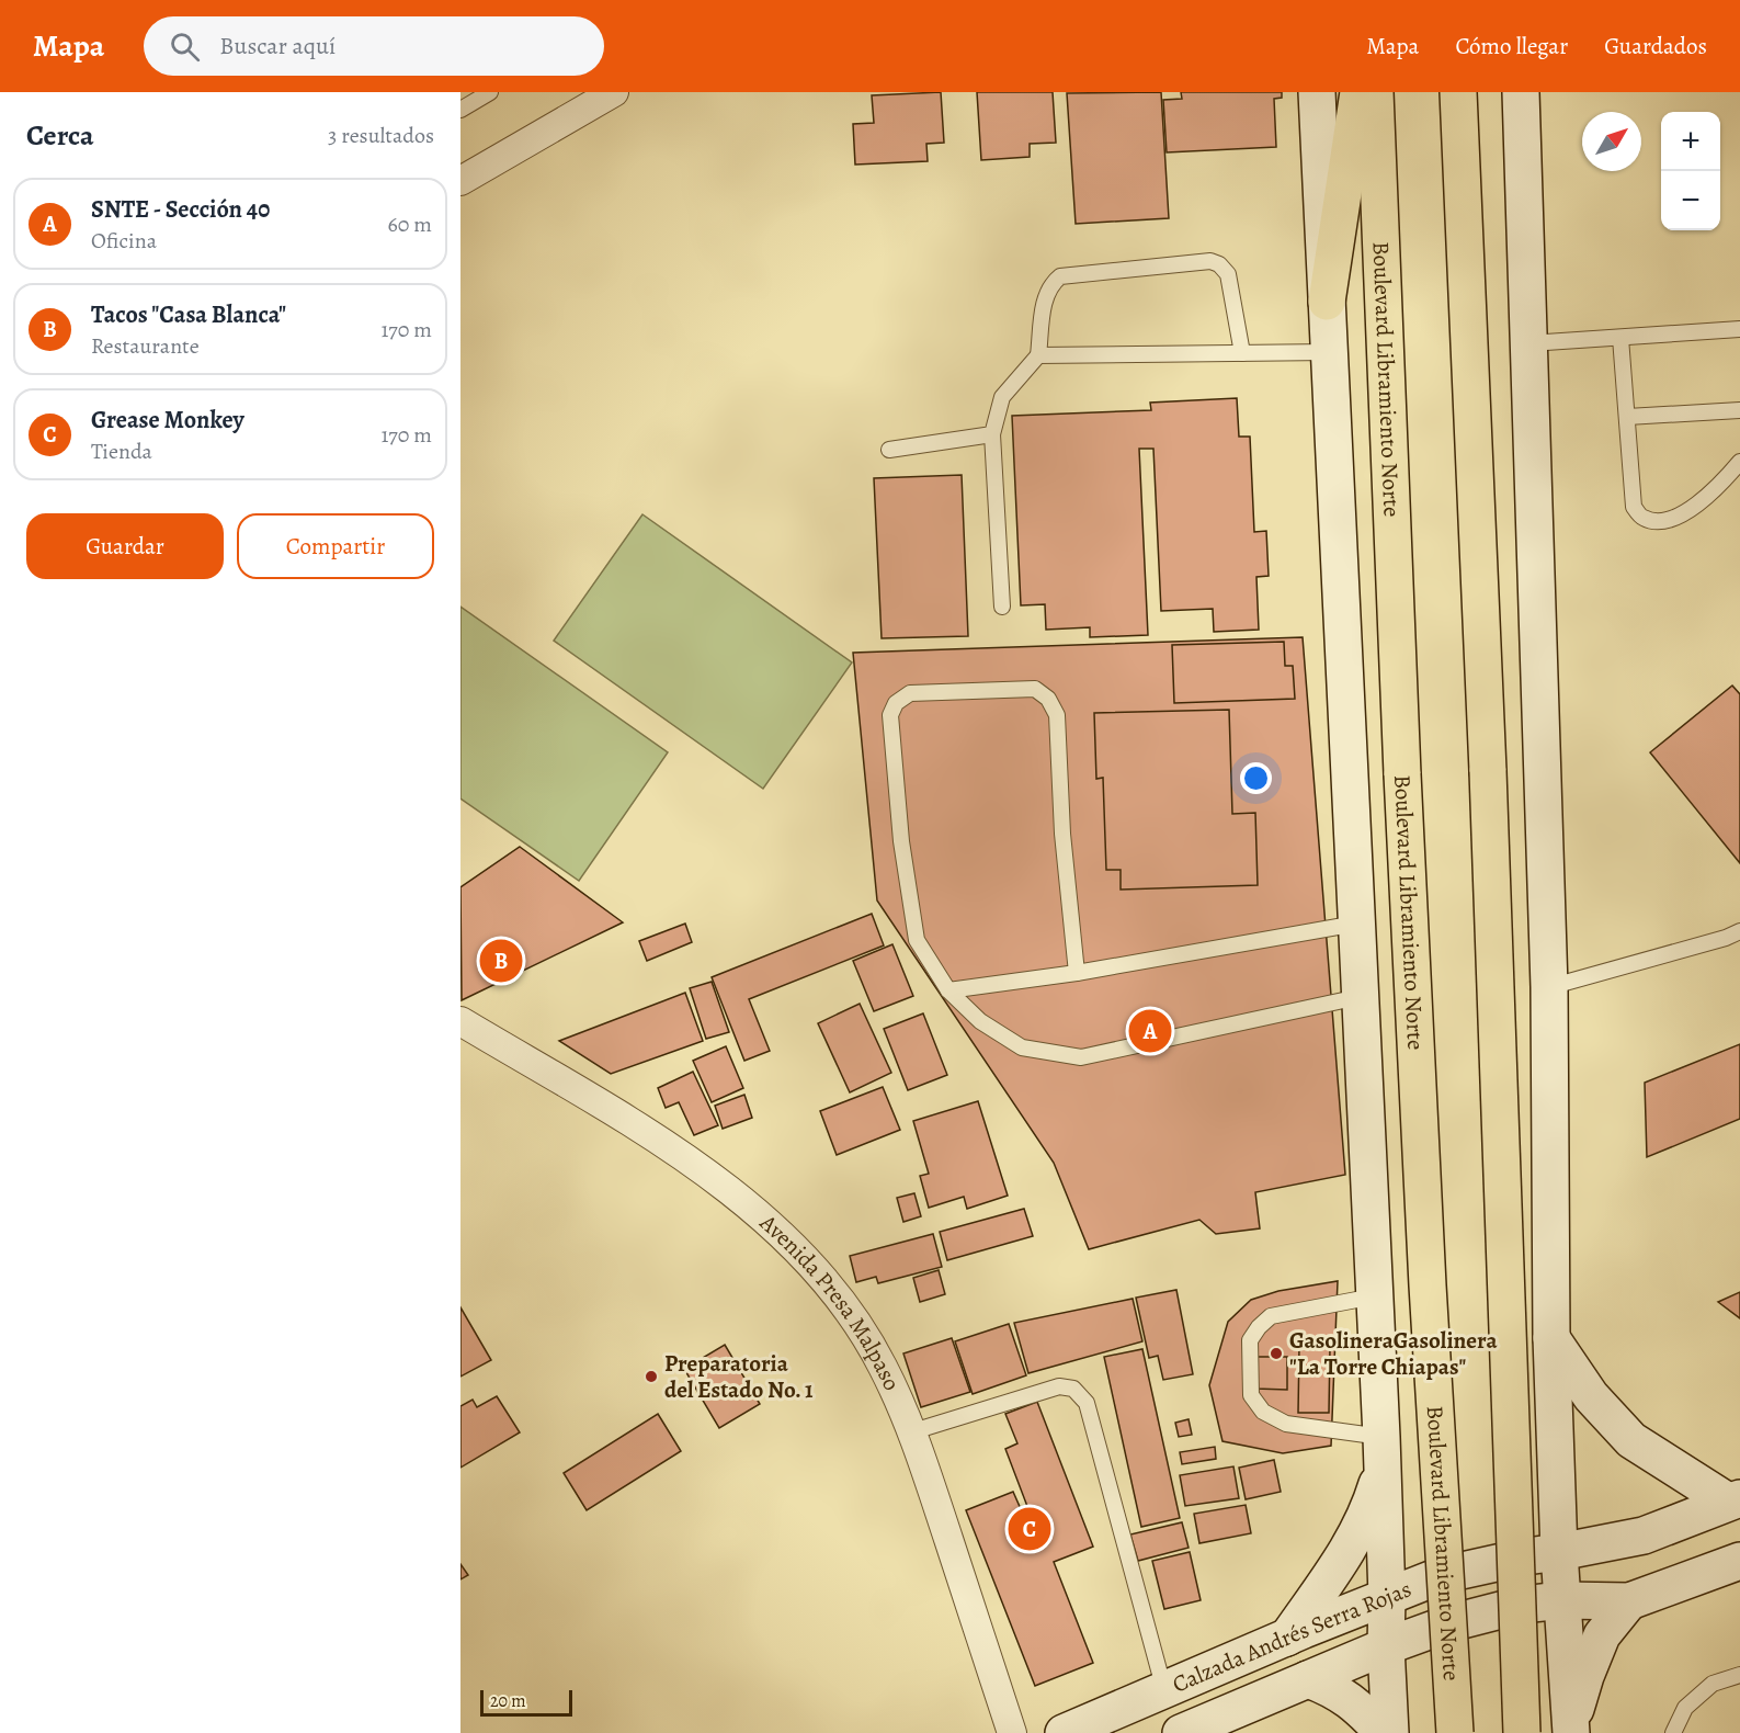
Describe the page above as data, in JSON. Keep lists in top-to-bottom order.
{
  "streets": {
    "highway": ["Boulevard Libramiento Norte"],
    "street": ["Avenida Presa Malpaso", "Calzada Andrés Serra Rojas"]
  },
  "places": ["GasolineraGasolinera \"La Torre Chiapas\"", "Preparatoria del Estado No. 1"],
  "scale_bar": "20 m",
  "north": "top right",
  "page": {
    "header": "Mapa",
    "search": "Buscar aquí",
    "nav": ["Mapa", "Cómo llegar", "Guardados"],
    "heading": ["Cerca", "3 resultados"],
    "map_buttons": ["+", "−"],
    "list": [
      {
        "mark": "A",
        "name": "SNTE - Sección 40",
        "note": "Oficina",
        "value": "60 m"
      },
      {
        "mark": "B",
        "name": "Tacos \"Casa Blanca\"",
        "note": "Restaurante",
        "value": "170 m"
      },
      {
        "mark": "C",
        "name": "Grease Monkey",
        "note": "Tienda",
        "value": "170 m"
      }
    ],
    "buttons": ["Guardar", "Compartir"],
    "pins": ["B", "A", "C"],
    "scale": "20 m"
  }
}
